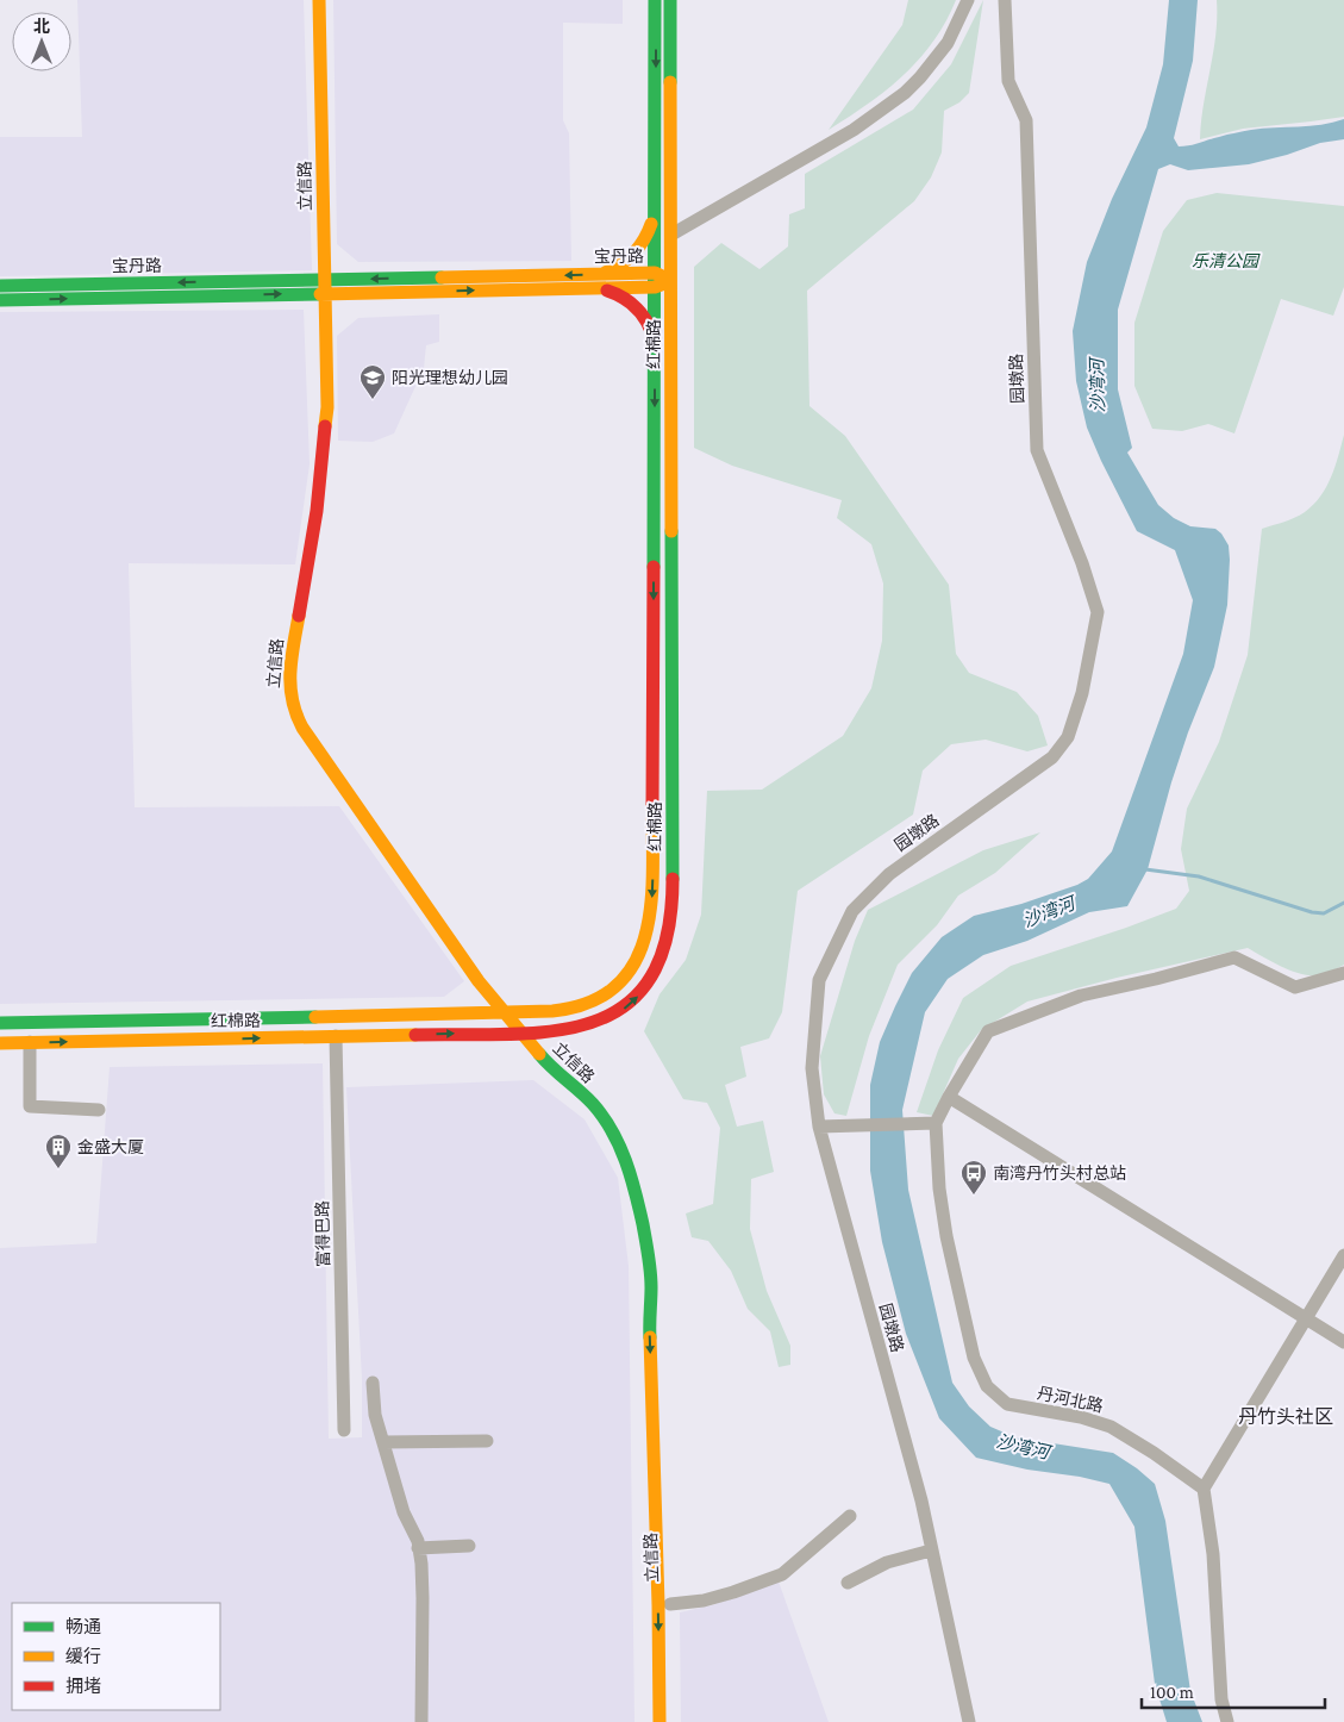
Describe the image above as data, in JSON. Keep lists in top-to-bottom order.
{
  "streets": {
    "main road": ["立信路", "宝丹路", "红棉路"],
    "street": ["园墩路", "富得巴路", "丹河北路"]
  },
  "crossings": [
    ["立信路", "宝丹路"],
    ["立信路", "红棉路"],
    ["宝丹路", "红棉路"],
    ["红棉路", "富得巴路"]
  ],
  "districts": ["丹竹头社区"],
  "water": ["沙湾河"],
  "parks": ["乐清公园"],
  "places": {
    "school or university": ["阳光理想幼儿园"],
    "building": ["金盛大厦"],
    "bus stop": ["南湾丹竹头村总站"]
  },
  "legend": ["畅通", "缓行", "拥堵"],
  "scale_bar": "100 m",
  "north": "top"
}
